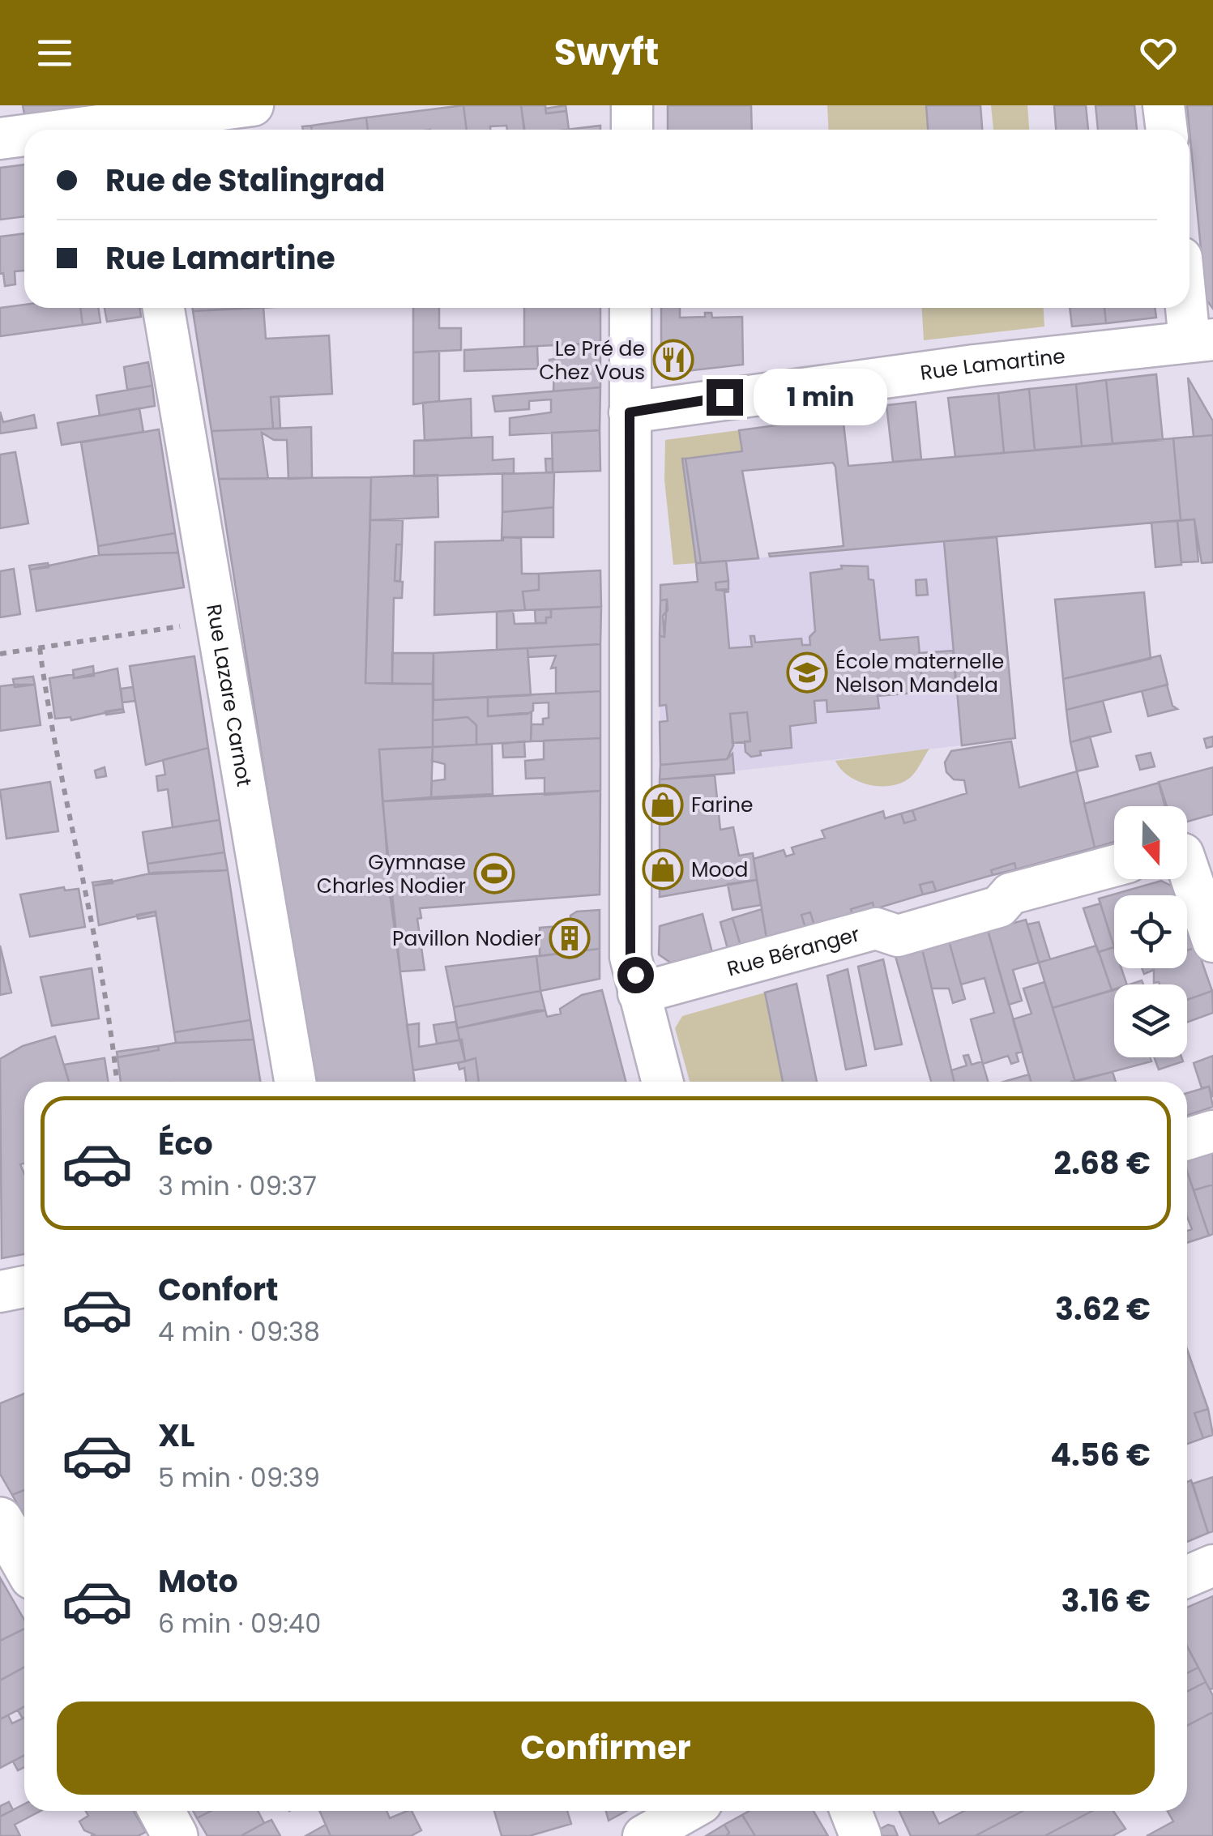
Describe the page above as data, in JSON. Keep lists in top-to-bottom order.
{
  "streets": {
    "street": ["Rue Lamartine", "Rue Lazare Carnot", "Rue Béranger"]
  },
  "places": {
    "restaurant": ["Le Pré de Chez Vous"],
    "school or university": ["École maternelle Nelson Mandela"],
    "shop": ["Farine", "Mood"],
    "sports": ["Gymnase Charles Nodier"],
    "building": ["Pavillon Nodier"]
  },
  "north": "bottom",
  "page": {
    "header": "Swyft",
    "banner": ["Rue de Stalingrad", "Rue Lamartine"],
    "bubble": "1 min",
    "list": [
      {
        "name": "Éco",
        "note": "3 min · 09:37",
        "value": "2.68 €"
      },
      {
        "name": "Confort",
        "note": "4 min · 09:38",
        "value": "3.62 €"
      },
      {
        "name": "XL",
        "note": "5 min · 09:39",
        "value": "4.56 €"
      },
      {
        "name": "Moto",
        "note": "6 min · 09:40",
        "value": "3.16 €"
      }
    ],
    "buttons": "Confirmer"
  }
}
